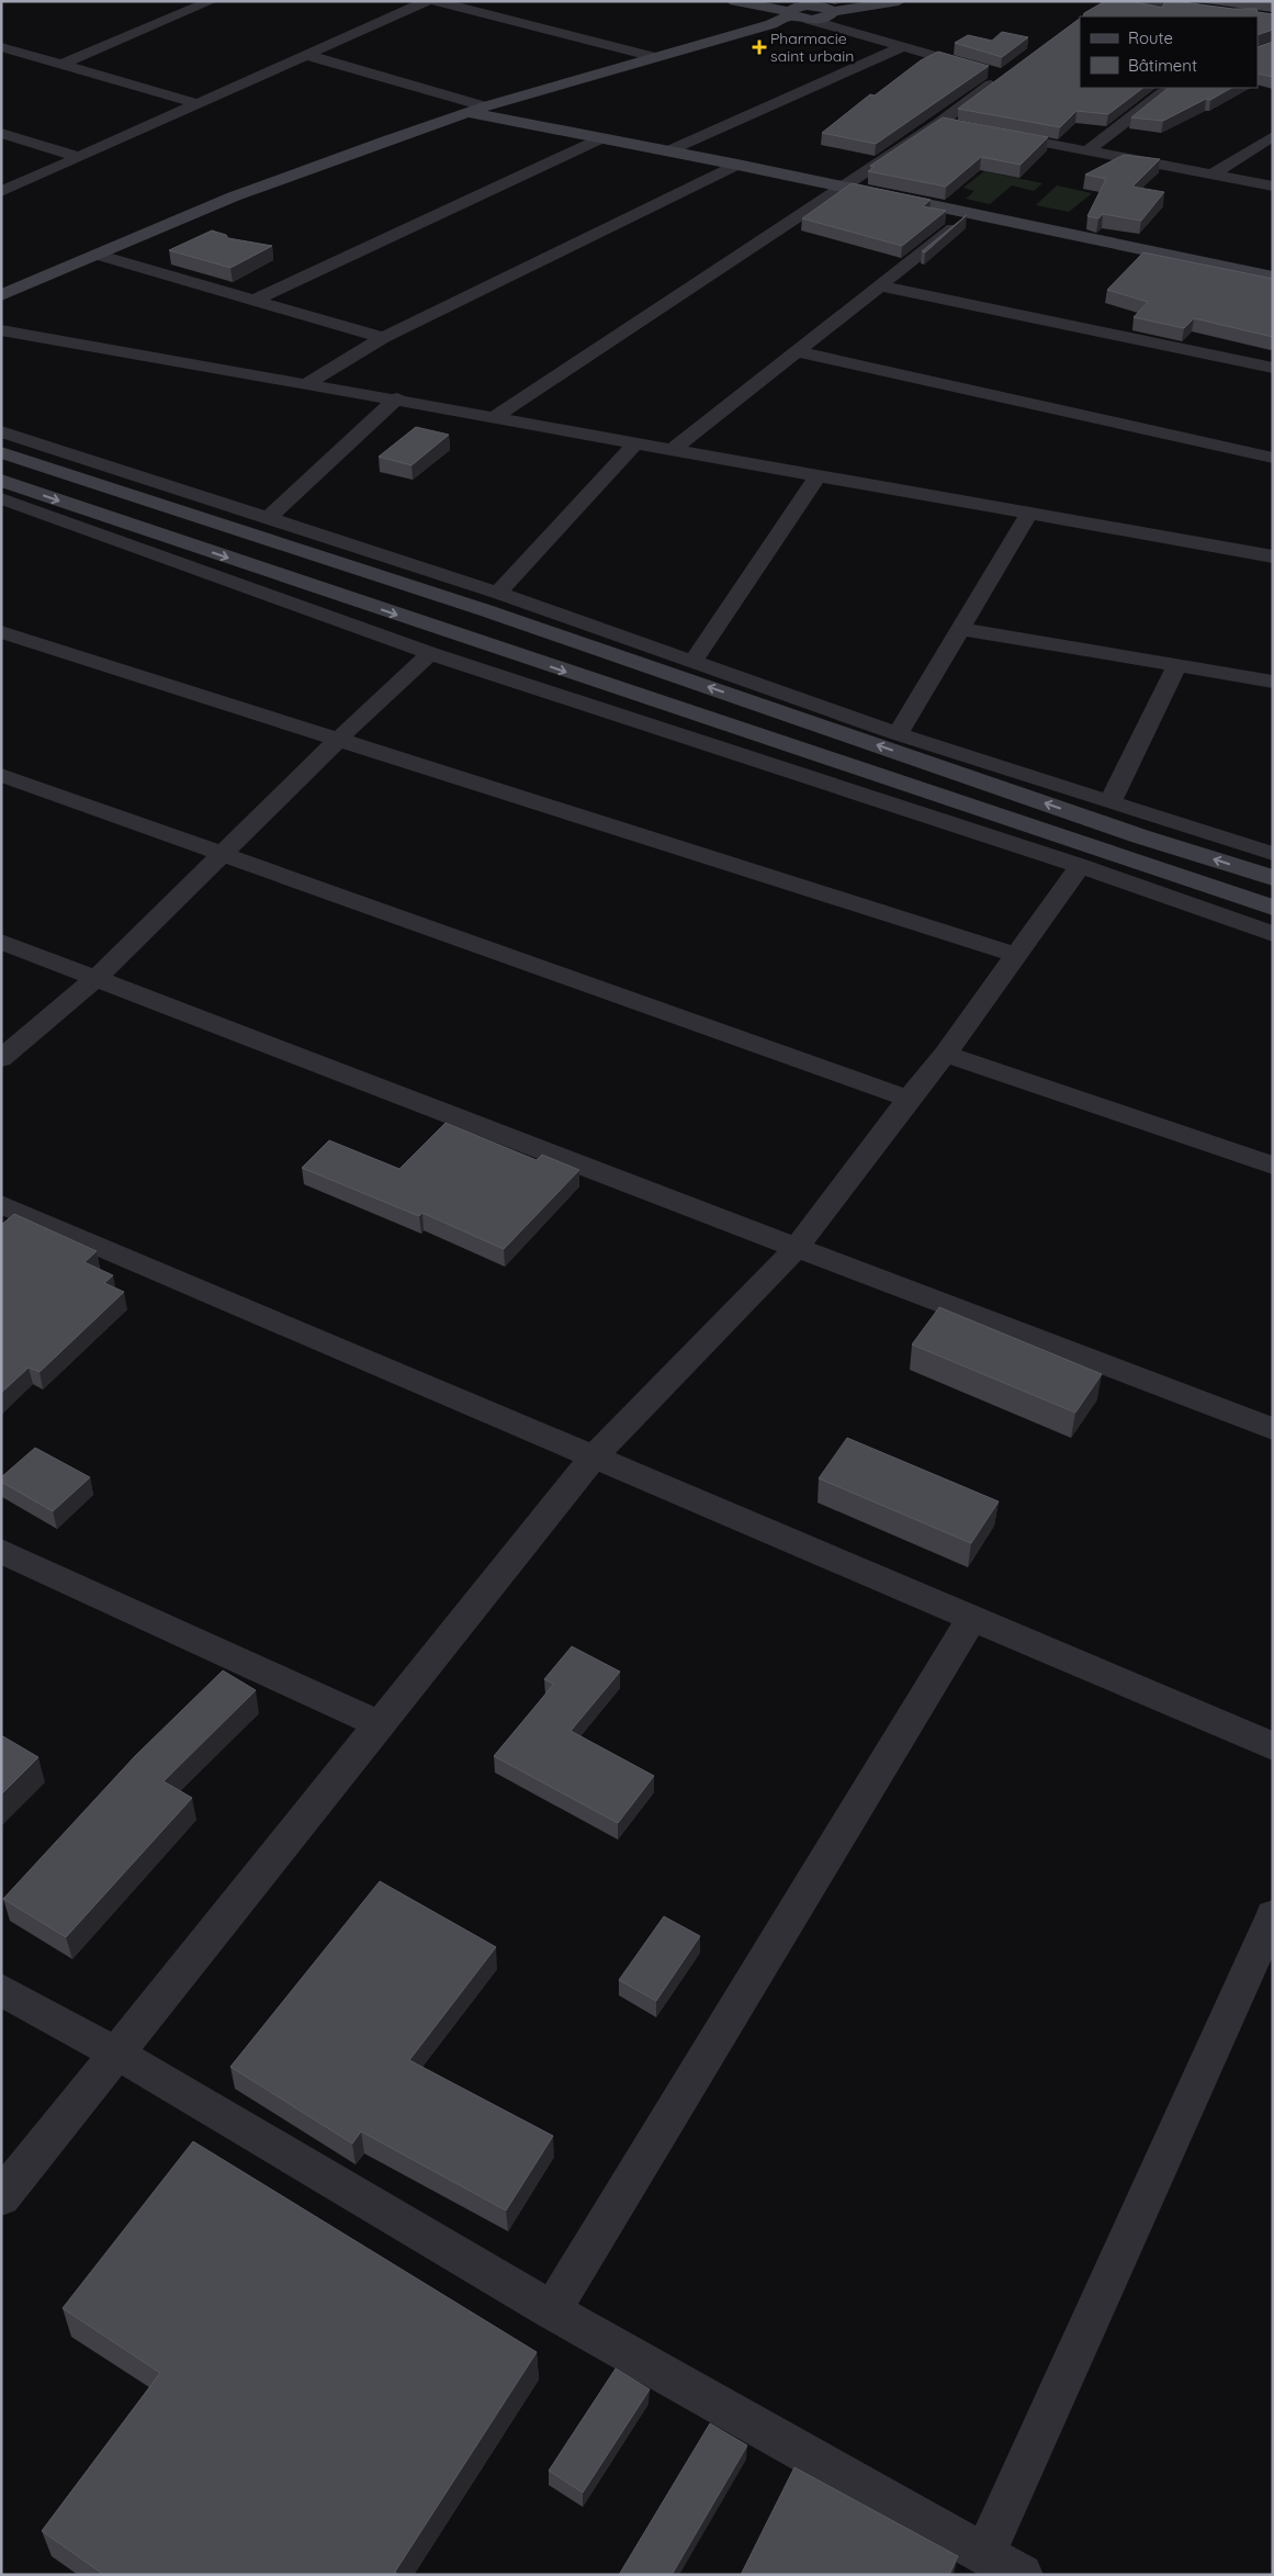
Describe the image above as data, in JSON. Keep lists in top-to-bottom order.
{
  "places": {
    "health": ["Pharmacie saint urbain"]
  },
  "legend": ["Route", "Bâtiment"]
}
